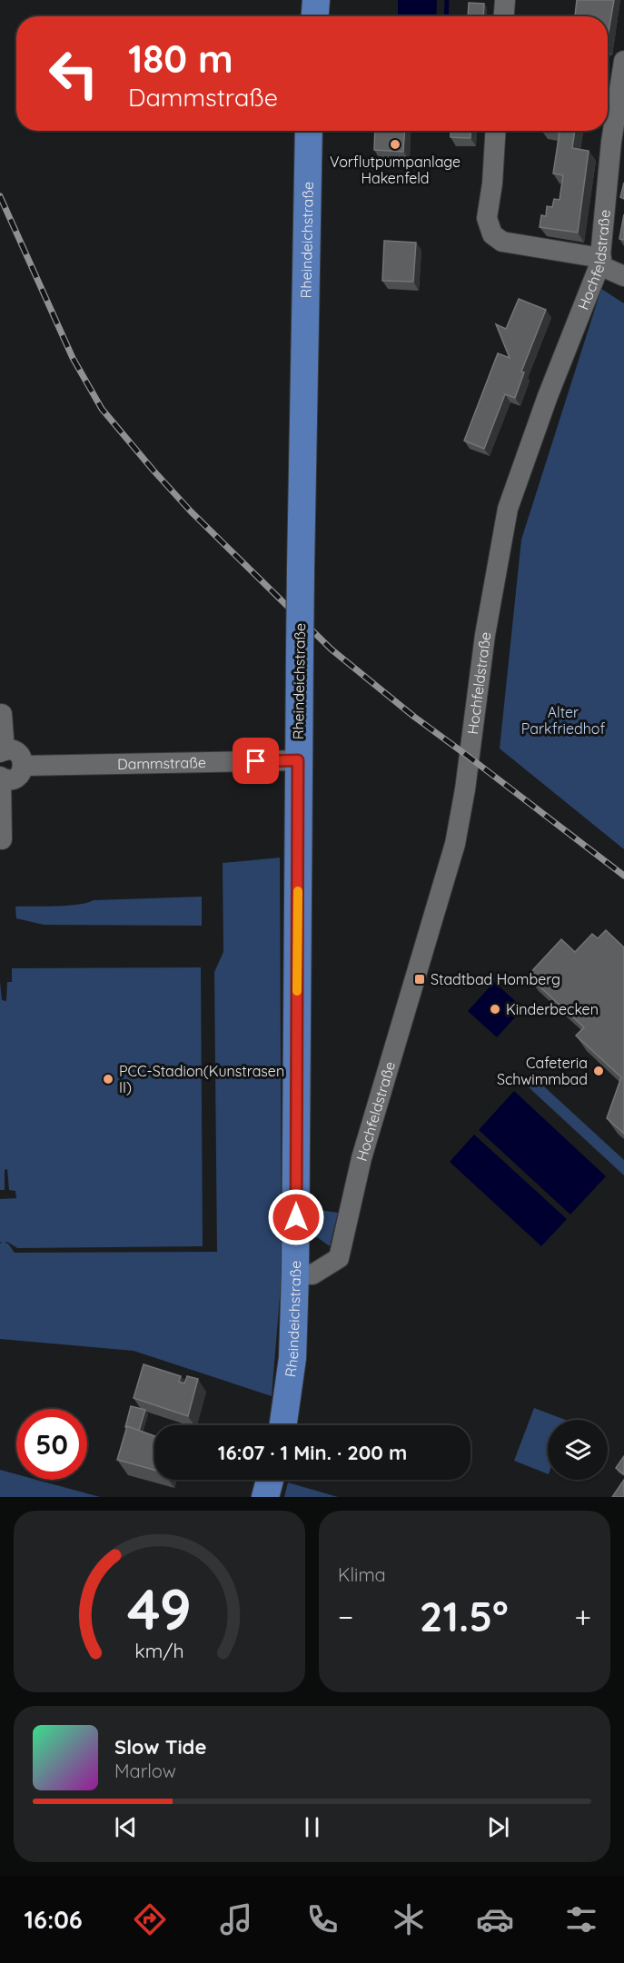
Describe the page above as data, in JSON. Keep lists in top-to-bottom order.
{
  "streets": {
    "main road": ["Rheindeichstraße"],
    "street": ["Hochfeldstraße", "Dammstraße"]
  },
  "crossings": [
    ["Rheindeichstraße", "Hochfeldstraße"],
    ["Rheindeichstraße", "Dammstraße"]
  ],
  "parks": ["Alter Parkfriedhof"],
  "places": {
    "other": [
      "Vorflutpumpanlage Hakenfeld",
      "Kinderbecken",
      "Cafeteria Schwimmbad",
      "PCC-Stadion(Kunstrasen II)"
    ],
    "transit": ["Stadtbad Homberg"]
  },
  "page": {
    "turn": ["180 m", "Dammstraße"],
    "limit": "50",
    "trip": "16:07 · 1 Min. · 200 m",
    "tile": "Klima",
    "heat": ["−", "21.5°", "+"],
    "song": ["Slow Tide", "Marlow"],
    "tabs": "16:06",
    "gauge": ["49", "km/h"]
  }
}
